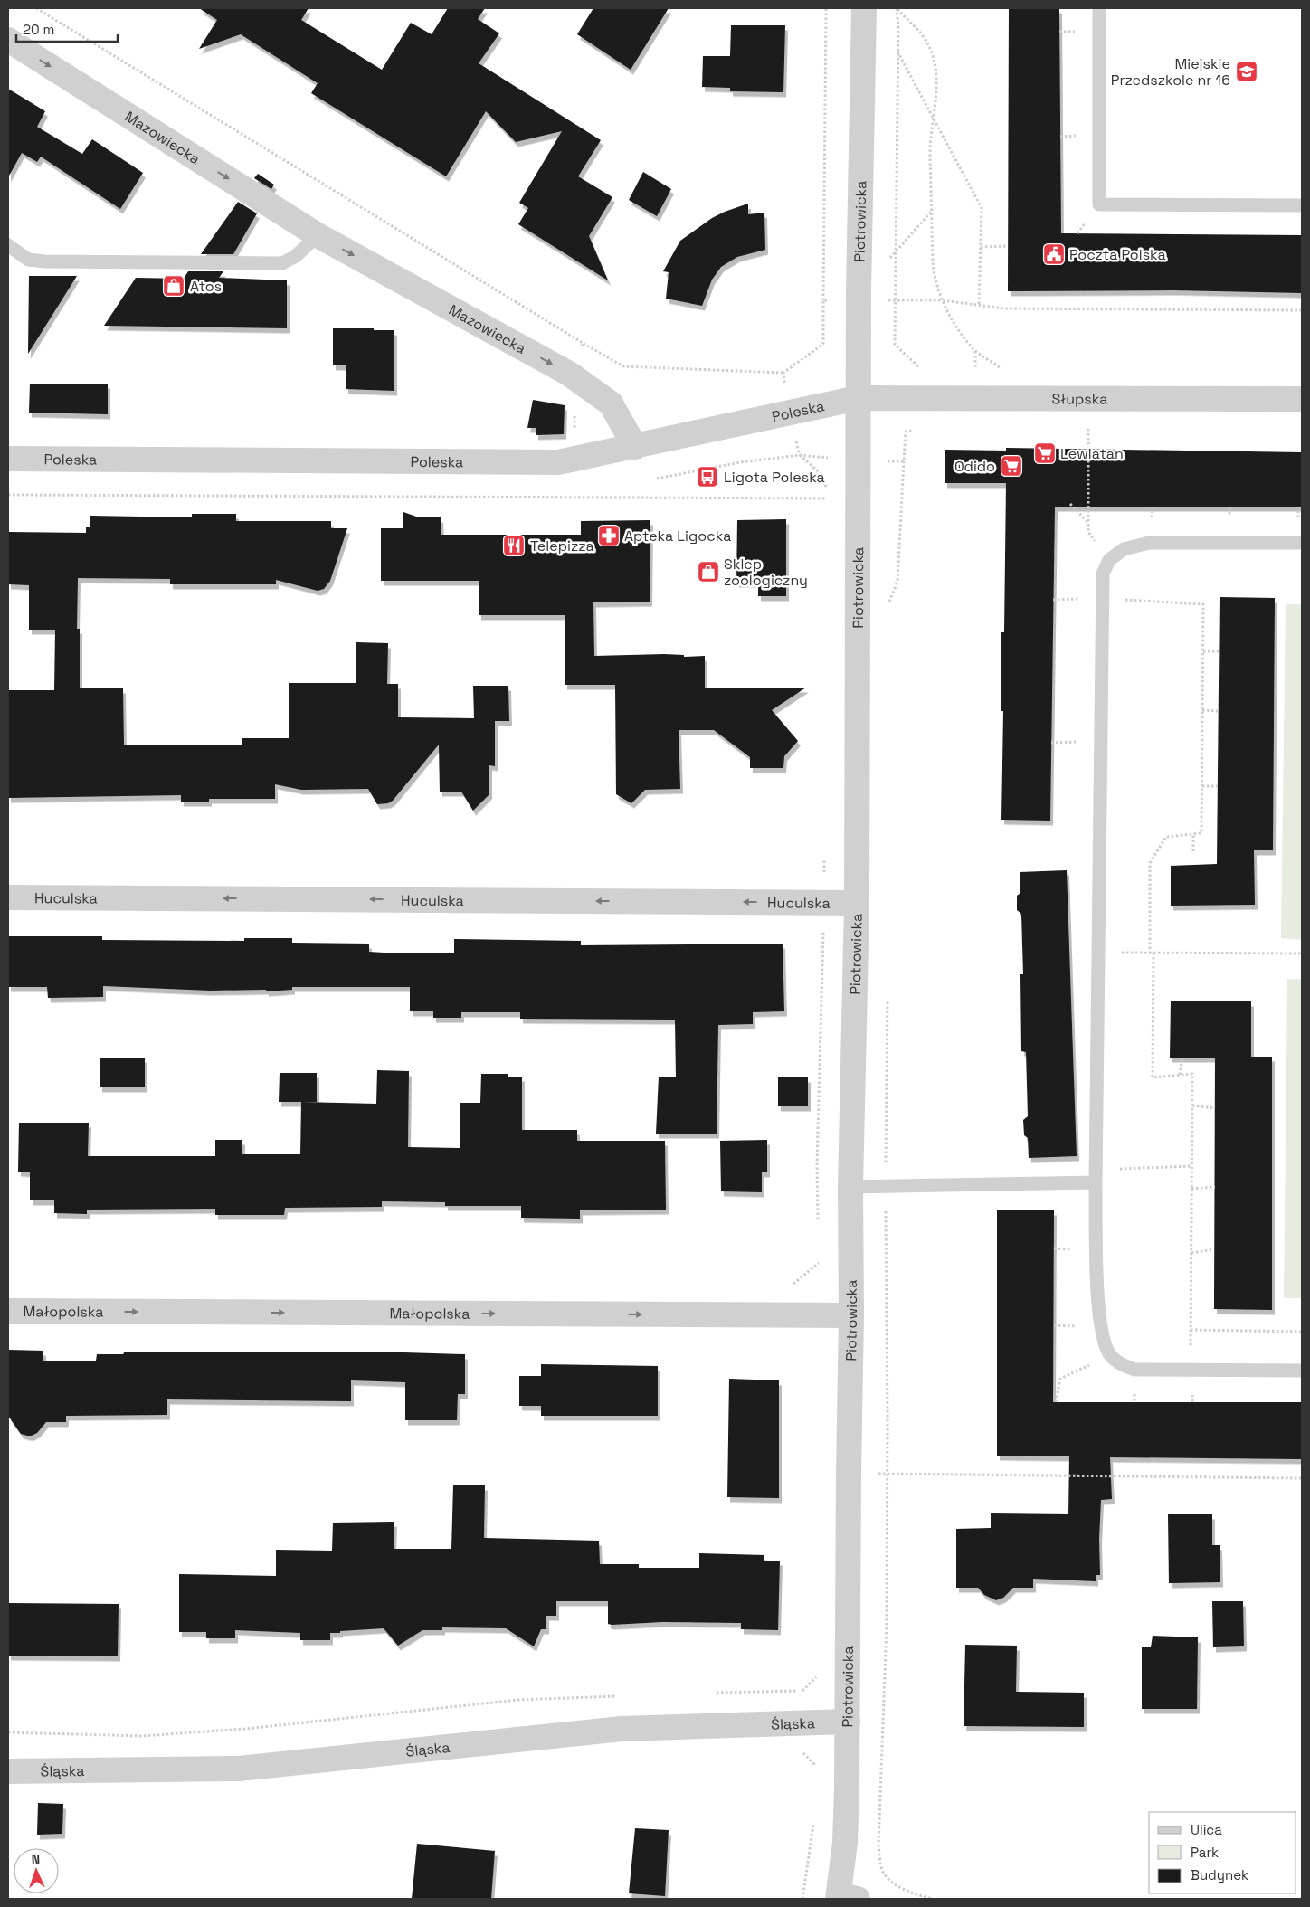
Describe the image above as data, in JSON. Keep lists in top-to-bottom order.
{
  "streets": {
    "street": [
      "Mazowiecka",
      "Piotrowicka",
      "Słupska",
      "Poleska",
      "Huculska",
      "Małopolska",
      "Śląska"
    ]
  },
  "crossings": [
    ["Mazowiecka", "Poleska"],
    ["Piotrowicka", "Słupska"],
    ["Piotrowicka", "Poleska"],
    ["Piotrowicka", "Huculska"],
    ["Piotrowicka", "Małopolska"],
    ["Piotrowicka", "Śląska"],
    ["Słupska", "Poleska"]
  ],
  "one_way": ["Mazowiecka", "Huculska", "Małopolska"],
  "places": {
    "school or university": ["Miejskie Przedszkole nr 16"],
    "public building": ["Poczta Polska"],
    "shop": ["Atos", "Sklep zoologiczny"],
    "supermarket": ["Lewiatan", "Odido"],
    "bus stop": ["Ligota Poleska"],
    "pharmacy": ["Apteka Ligocka"],
    "restaurant": ["Telepizza"]
  },
  "legend": ["Ulica", "Park", "Budynek"],
  "scale_bar": "20 m",
  "north": "top"
}
